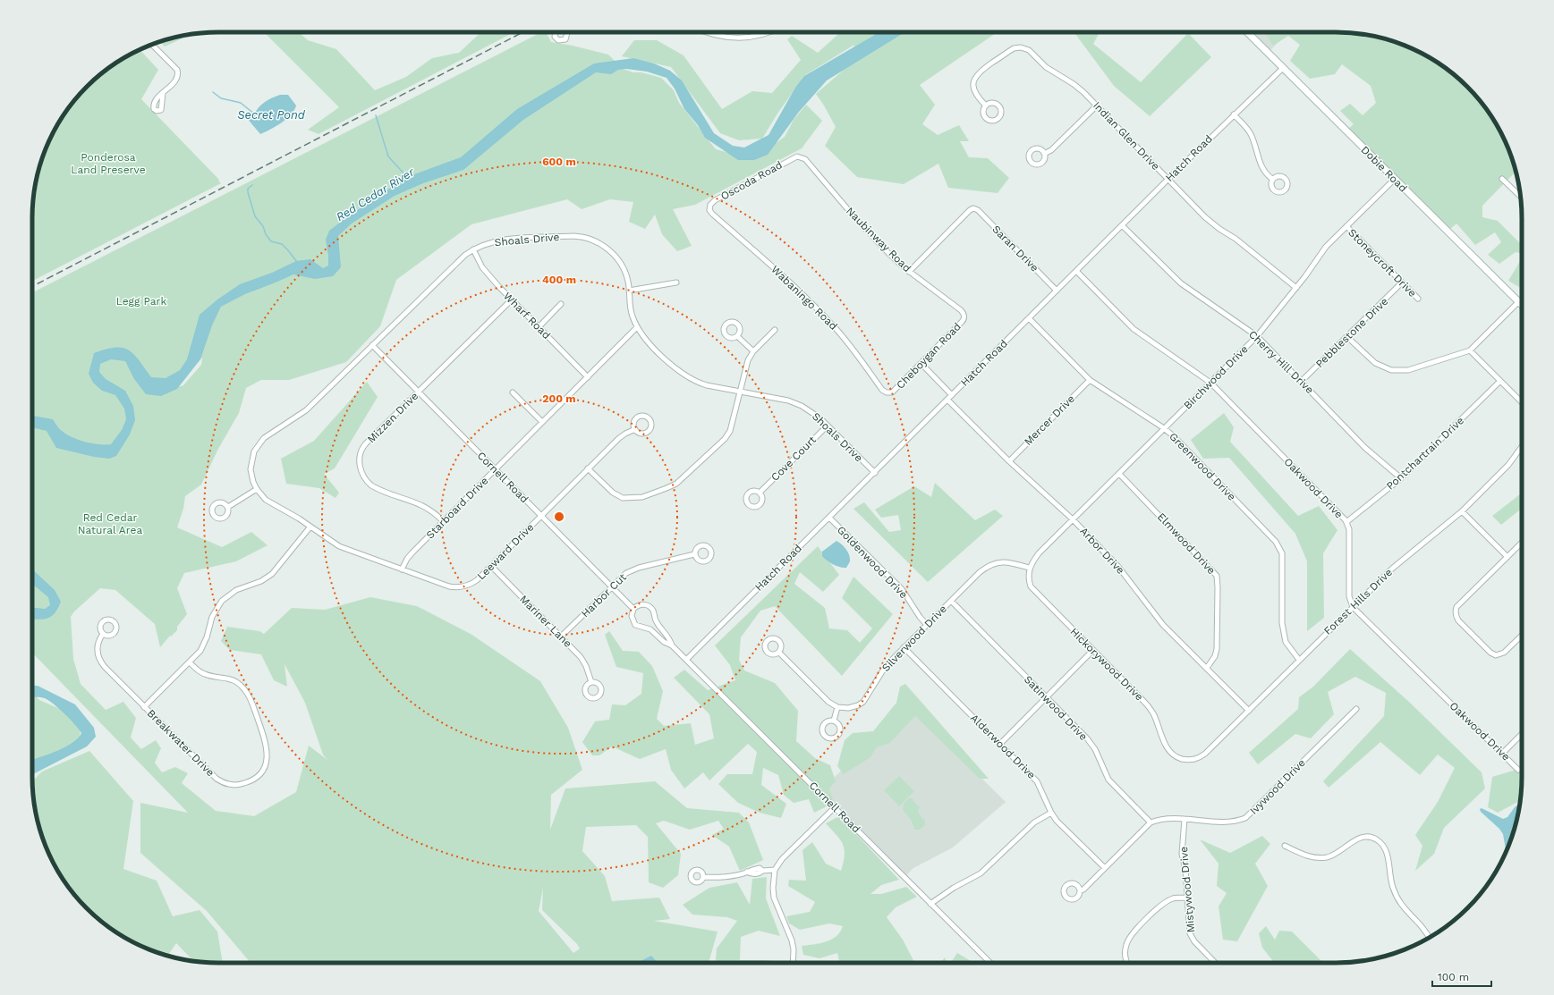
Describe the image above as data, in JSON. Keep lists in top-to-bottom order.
{
  "streets": {
    "street": [
      "Indian Glen Drive",
      "Hatch Road",
      "Dobie Road",
      "Oscoda Road",
      "Shoals Drive",
      "Naubinway Road",
      "Saran Drive",
      "Stoneycroft Drive",
      "Wabaningo Road",
      "Wharf Road",
      "Pebblestone Drive",
      "Cheboygan Road",
      "Cherry Hill Drive",
      "Birchwood Drive",
      "Mizzen Drive",
      "Mercer Drive",
      "Pontchartrain Drive",
      "Cove Court",
      "Greenwood Drive",
      "Cornell Road",
      "Oakwood Drive",
      "Starboard Drive",
      "Elmwood Drive",
      "Arbor Drive",
      "Leeward Drive",
      "Goldenwood Drive",
      "Harbor Cut",
      "Forest Hills Drive",
      "Mariner Lane",
      "Silverwood Drive",
      "Hickorywood Drive",
      "Satinwood Drive",
      "Breakwater Drive",
      "Alderwood Drive",
      "Ivywood Drive",
      "Mistywood Drive"
    ]
  },
  "crossings": [
    ["Indian Glen Drive", "Hatch Road"],
    ["Indian Glen Drive", "Birchwood Drive"],
    ["Hatch Road", "Dobie Road"],
    ["Hatch Road", "Shoals Drive"],
    ["Hatch Road", "Saran Drive"],
    ["Hatch Road", "Cherry Hill Drive"],
    ["Hatch Road", "Greenwood Drive"],
    ["Hatch Road", "Cornell Road"],
    ["Hatch Road", "Oakwood Drive"],
    ["Hatch Road", "Arbor Drive"],
    ["Hatch Road", "Goldenwood Drive"],
    ["Dobie Road", "Birchwood Drive"],
    ["Oscoda Road", "Naubinway Road"],
    ["Oscoda Road", "Wabaningo Road"],
    ["Shoals Drive", "Wharf Road"],
    ["Shoals Drive", "Cove Court"],
    ["Shoals Drive", "Cornell Road"],
    ["Shoals Drive", "Starboard Drive"],
    ["Shoals Drive", "Leeward Drive"],
    ["Naubinway Road", "Saran Drive"],
    ["Naubinway Road", "Cheboygan Road"],
    ["Stoneycroft Drive", "Pebblestone Drive"],
    ["Stoneycroft Drive", "Birchwood Drive"],
    ["Wabaningo Road", "Cheboygan Road"],
    ["Wharf Road", "Mizzen Drive"],
    ["Wharf Road", "Starboard Drive"],
    ["Pebblestone Drive", "Cherry Hill Drive"],
    ["Cherry Hill Drive", "Birchwood Drive"],
    ["Cherry Hill Drive", "Pontchartrain Drive"],
    ["Birchwood Drive", "Greenwood Drive"],
    ["Birchwood Drive", "Oakwood Drive"],
    ["Birchwood Drive", "Elmwood Drive"],
    ["Birchwood Drive", "Arbor Drive"],
    ["Birchwood Drive", "Silverwood Drive"],
    ["Birchwood Drive", "Hickorywood Drive"],
    ["Mizzen Drive", "Cornell Road"],
    ["Mizzen Drive", "Starboard Drive"],
    ["Mercer Drive", "Greenwood Drive"],
    ["Mercer Drive", "Arbor Drive"],
    ["Pontchartrain Drive", "Oakwood Drive"],
    ["Greenwood Drive", "Forest Hills Drive"],
    ["Cornell Road", "Starboard Drive"],
    ["Cornell Road", "Leeward Drive"],
    ["Cornell Road", "Harbor Cut"],
    ["Oakwood Drive", "Forest Hills Drive"],
    ["Starboard Drive", "Leeward Drive"],
    ["Elmwood Drive", "Arbor Drive"],
    ["Arbor Drive", "Forest Hills Drive"],
    ["Leeward Drive", "Mariner Lane"],
    ["Goldenwood Drive", "Silverwood Drive"],
    ["Harbor Cut", "Mariner Lane"],
    ["Forest Hills Drive", "Hickorywood Drive"],
    ["Silverwood Drive", "Hickorywood Drive"],
    ["Silverwood Drive", "Satinwood Drive"],
    ["Silverwood Drive", "Alderwood Drive"],
    ["Satinwood Drive", "Ivywood Drive"],
    ["Ivywood Drive", "Mistywood Drive"]
  ],
  "water": ["Secret Pond", "Red Cedar River"],
  "parks": ["Ponderosa Land Preserve", "Legg Park", "Red Cedar Natural Area"],
  "scale_bar": "100 m",
  "rings": ["600 m", "400 m", "200 m"]
}
